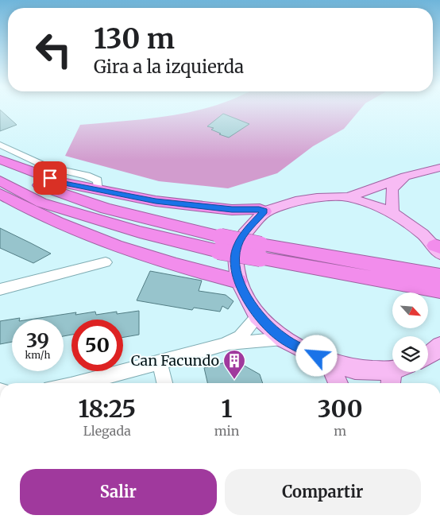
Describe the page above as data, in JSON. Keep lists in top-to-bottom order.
{
  "places": {
    "building": ["Can Facundo"]
  },
  "north": "bottom right",
  "page": {
    "turn": ["130 m", "Gira a la izquierda"],
    "speed": "39 km/h",
    "limit": "50",
    "eta": [
      "18:25",
      "Llegada",
      "1",
      "min",
      "300",
      "m"
    ],
    "buttons": ["Salir", "Compartir"]
  }
}
